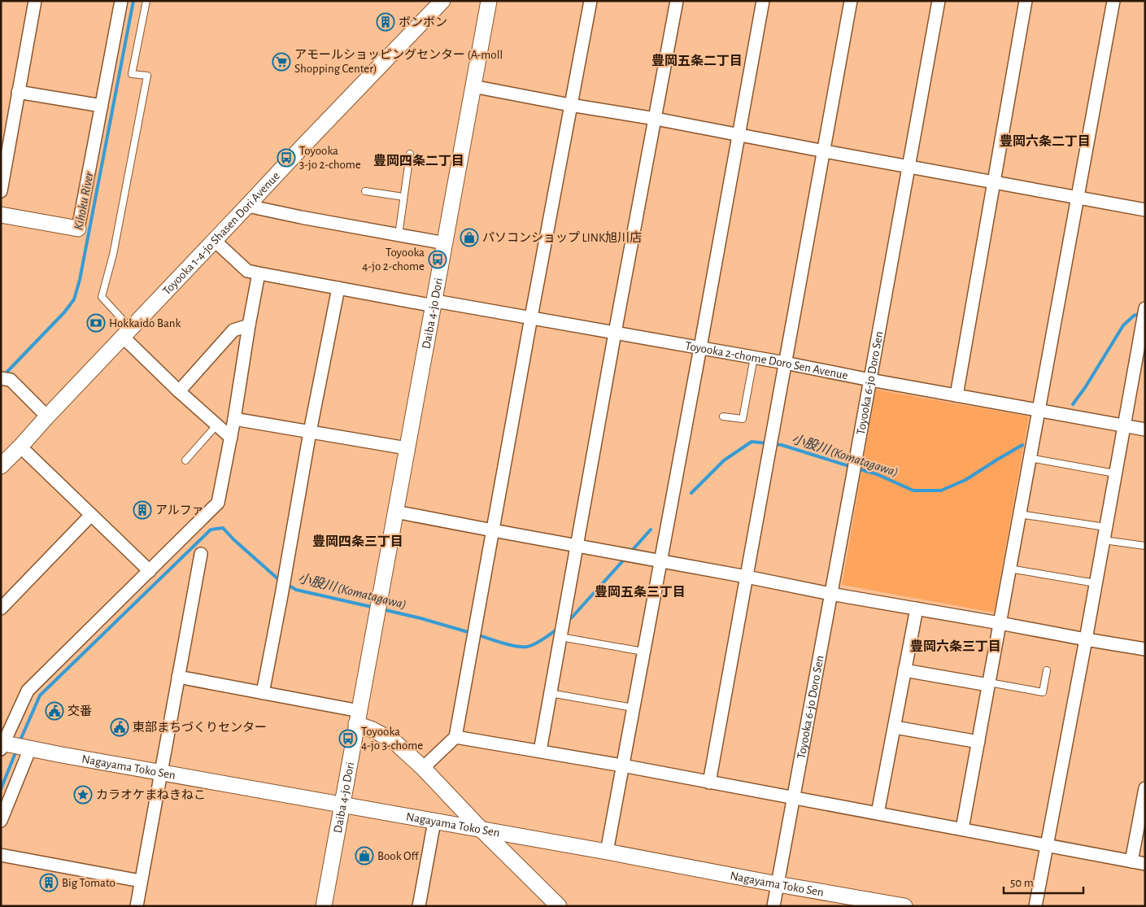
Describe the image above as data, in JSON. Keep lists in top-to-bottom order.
{
  "streets": {
    "street": [
      "Toyooka 1-4-jo Shasen Dori Avenue",
      "Daiba 4-jo Dori",
      "Toyooka 2-chome Doro Sen Avenue",
      "Toyooka 6-jo Doro Sen",
      "Nagayama Toko Sen"
    ]
  },
  "crossings": [
    ["Daiba 4-jo Dori", "Toyooka 2-chome Doro Sen Avenue"],
    ["Daiba 4-jo Dori", "Nagayama Toko Sen"],
    ["Toyooka 2-chome Doro Sen Avenue", "Toyooka 6-jo Doro Sen"],
    ["Toyooka 6-jo Doro Sen", "Nagayama Toko Sen"]
  ],
  "districts": [
    "豊岡五条二丁目",
    "豊岡六条二丁目",
    "豊岡四条二丁目",
    "豊岡四条三丁目",
    "豊岡五条三丁目",
    "豊岡六条三丁目"
  ],
  "water": ["Kihoku River", "小股川 (Komatagawa)"],
  "places": {
    "building": ["ボンボン", "アルファ", "Big Tomato"],
    "supermarket": ["アモールショッピングセンター (A-moll Shopping Center)"],
    "bus stop": ["Toyooka 3-jo 2-chome", "Toyooka 4-jo 2-chome", "Toyooka 4-jo 3-chome"],
    "shop": ["パソコンショップ LINK旭川店", "Book Off"],
    "bank": ["Hokkaido Bank"],
    "public building": ["交番", "東部まちづくりセンター"],
    "place": ["カラオケまねきねこ"]
  },
  "scale_bar": "50 m"
}
